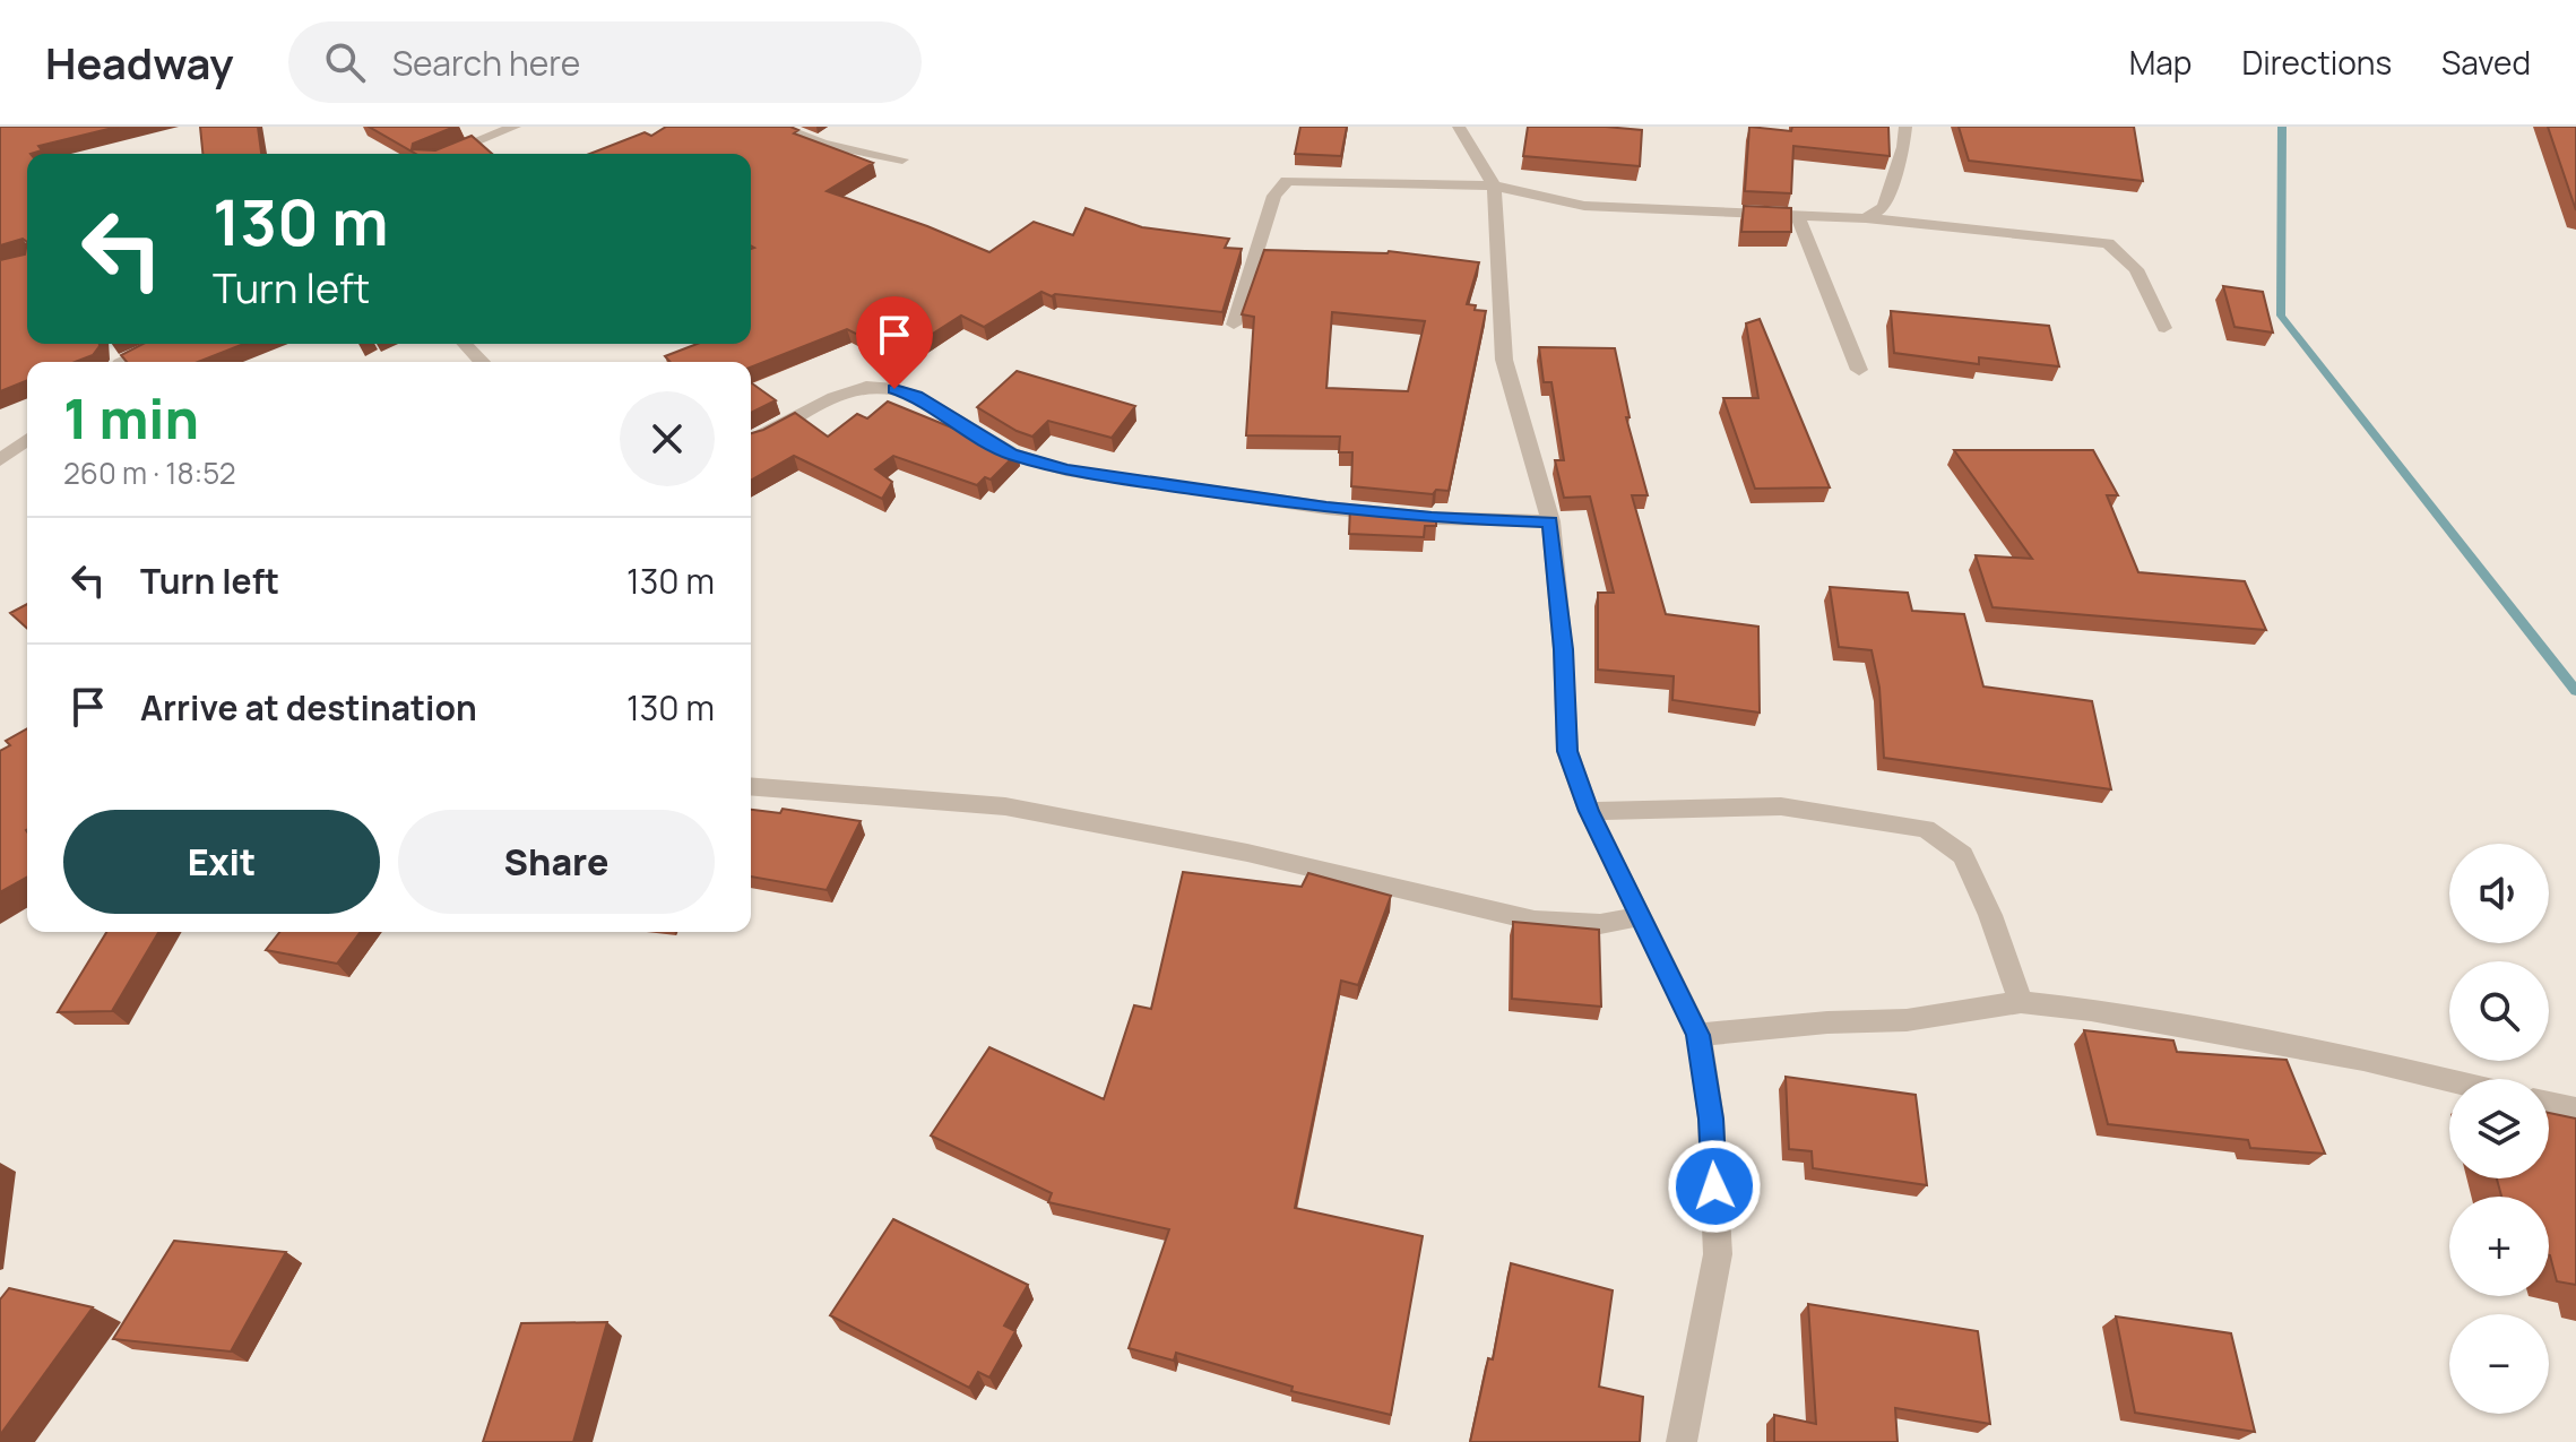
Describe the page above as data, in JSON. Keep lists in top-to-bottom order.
{
  "page": {
    "header": "Headway",
    "search": "Search here",
    "nav": ["Map", "Directions", "Saved"],
    "turn": ["130 m", "Turn left"],
    "heading": ["1 min", "260 m · 18:52"],
    "list": [
      {
        "name": "Turn left",
        "value": "130 m"
      },
      {
        "name": "Arrive at destination",
        "value": "130 m"
      }
    ],
    "buttons": ["Exit", "Share"],
    "map_buttons": ["+", "−"]
  }
}
